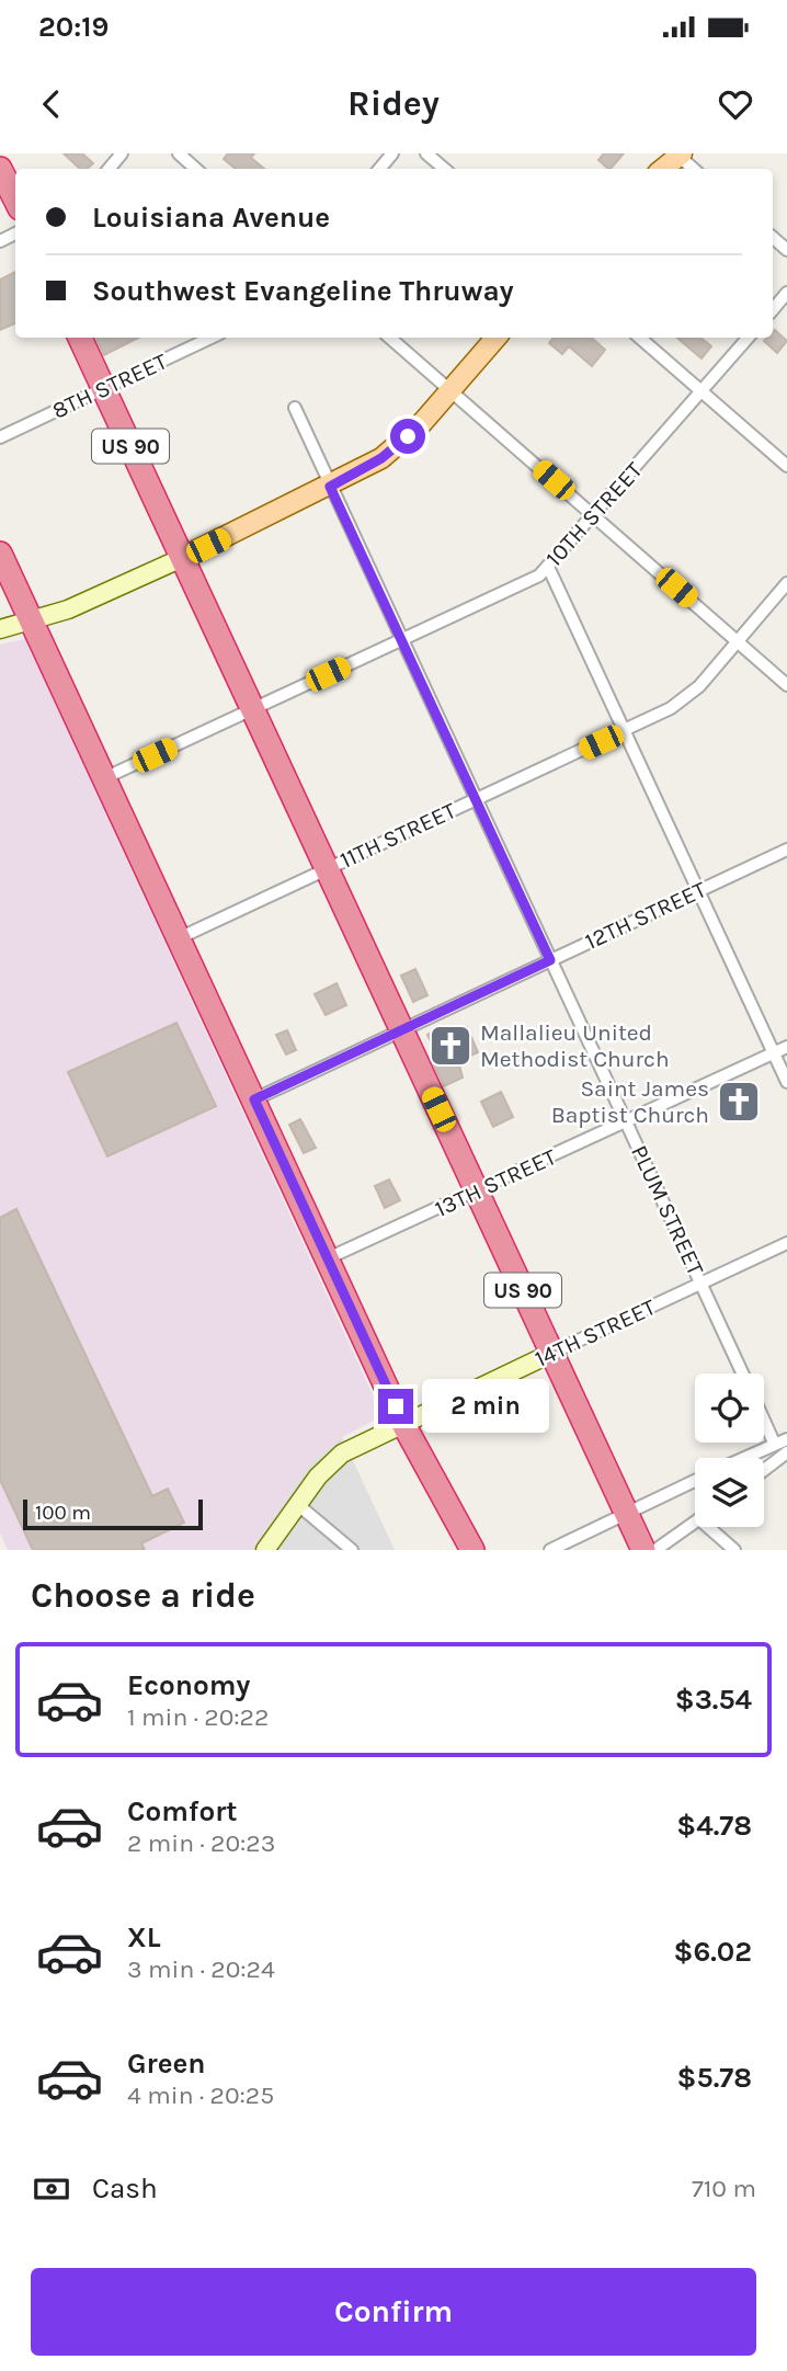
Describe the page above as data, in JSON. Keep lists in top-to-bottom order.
{
  "streets": {
    "highway": ["US 90"],
    "street": [
      "8TH STREET",
      "10TH STREET",
      "11TH STREET",
      "12TH STREET",
      "13TH STREET",
      "PLUM STREET",
      "14TH STREET"
    ]
  },
  "crossings": [
    ["8TH STREET", "US 90"],
    ["US 90", "10TH STREET"],
    ["US 90", "11TH STREET"],
    ["US 90", "12TH STREET"],
    ["US 90", "13TH STREET"],
    ["US 90", "14TH STREET"],
    ["10TH STREET", "PLUM STREET"],
    ["11TH STREET", "PLUM STREET"],
    ["12TH STREET", "PLUM STREET"],
    ["13TH STREET", "PLUM STREET"],
    ["PLUM STREET", "14TH STREET"]
  ],
  "places": {
    "church": ["Mallalieu United Methodist Church", "Saint James Baptist Church"]
  },
  "scale_bar": "100 m",
  "page": {
    "status": "20:19",
    "header": "Ridey",
    "banner": ["Louisiana Avenue", "Southwest Evangeline Thruway"],
    "bubble": "2 min",
    "scale": "100 m",
    "heading": "Choose a ride",
    "list": [
      {
        "name": "Economy",
        "note": "1 min · 20:22",
        "value": "$3.54"
      },
      {
        "name": "Comfort",
        "note": "2 min · 20:23",
        "value": "$4.78"
      },
      {
        "name": "XL",
        "note": "3 min · 20:24",
        "value": "$6.02"
      },
      {
        "name": "Green",
        "note": "4 min · 20:25",
        "value": "$5.78"
      }
    ],
    "pay": ["Cash", "710 m"],
    "buttons": "Confirm"
  }
}
